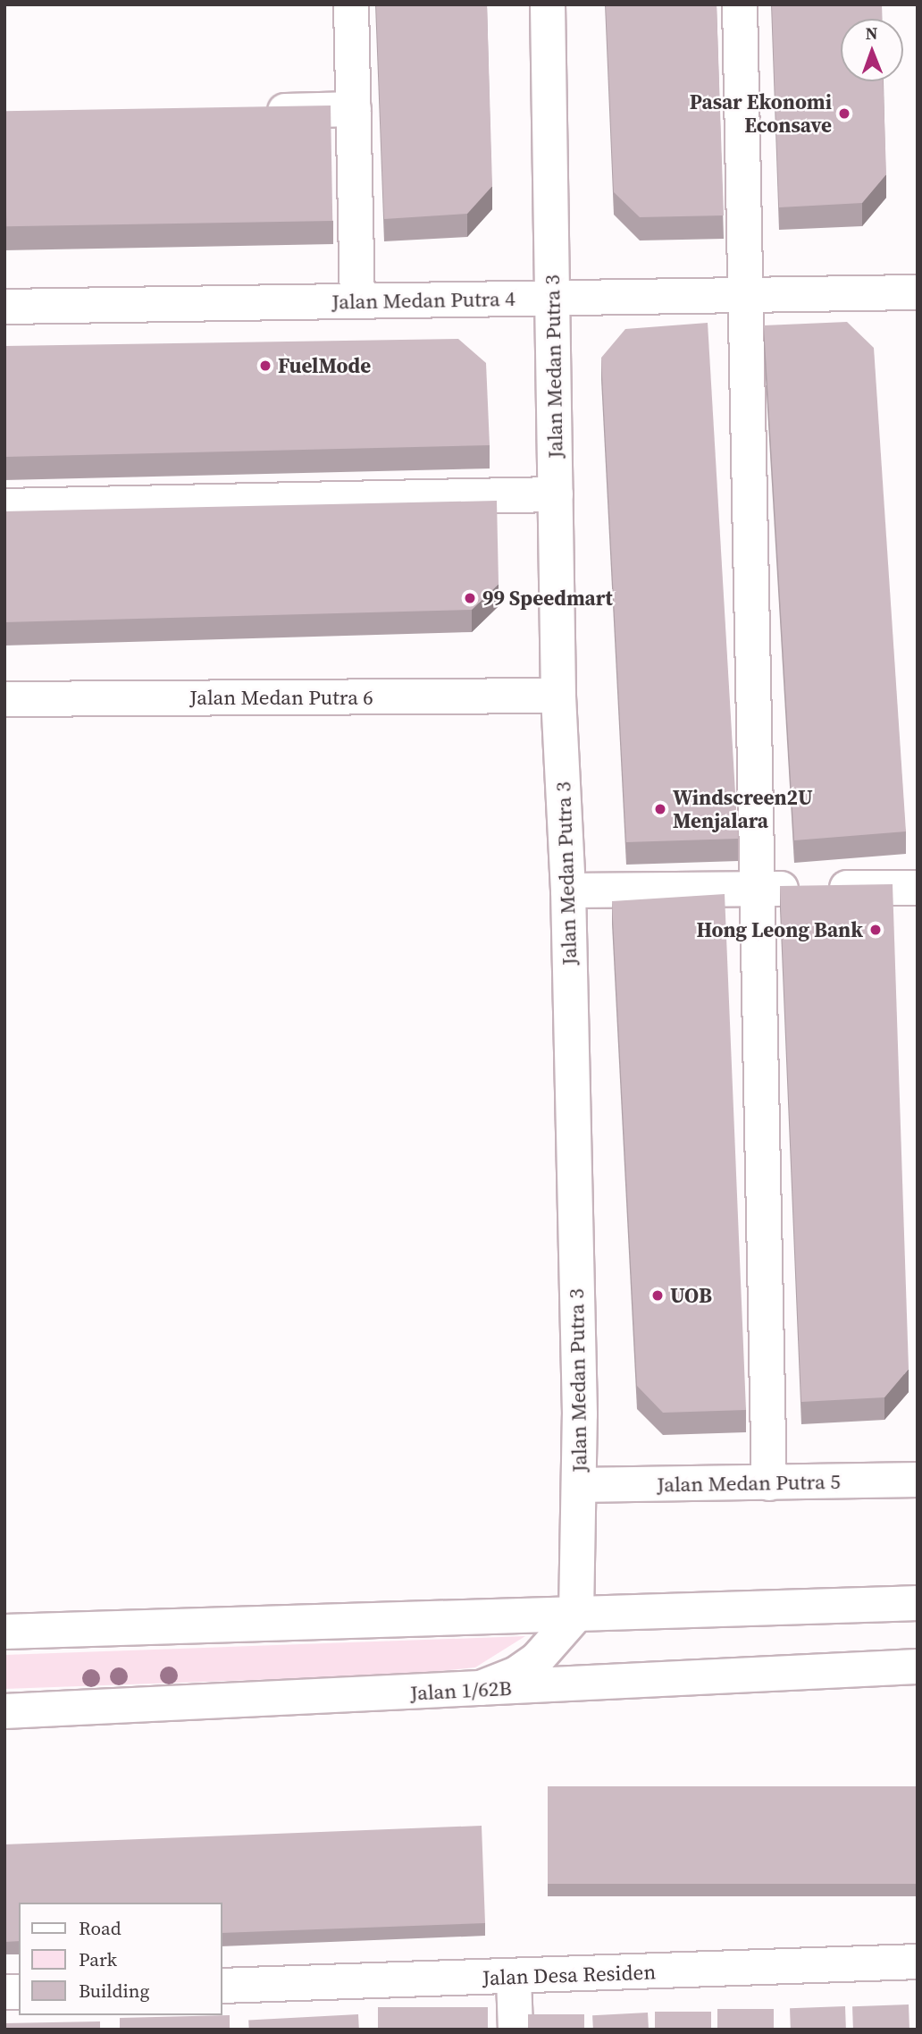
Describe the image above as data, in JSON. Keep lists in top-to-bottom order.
{
  "streets": {
    "street": [
      "Jalan Medan Putra 4",
      "Jalan Medan Putra 3",
      "Jalan Medan Putra 6",
      "Jalan Medan Putra 5",
      "Jalan 1/62B",
      "Jalan Desa Residen"
    ]
  },
  "crossings": [
    ["Jalan Medan Putra 4", "Jalan Medan Putra 3"],
    ["Jalan Medan Putra 3", "Jalan Medan Putra 6"],
    ["Jalan Medan Putra 3", "Jalan Medan Putra 5"]
  ],
  "places": [
    "Pasar Ekonomi Econsave",
    "FuelMode",
    "99 Speedmart",
    "Windscreen2U Menjalara",
    "Hong Leong Bank",
    "UOB"
  ],
  "legend": ["Road", "Park", "Building"],
  "north": "top"
}
